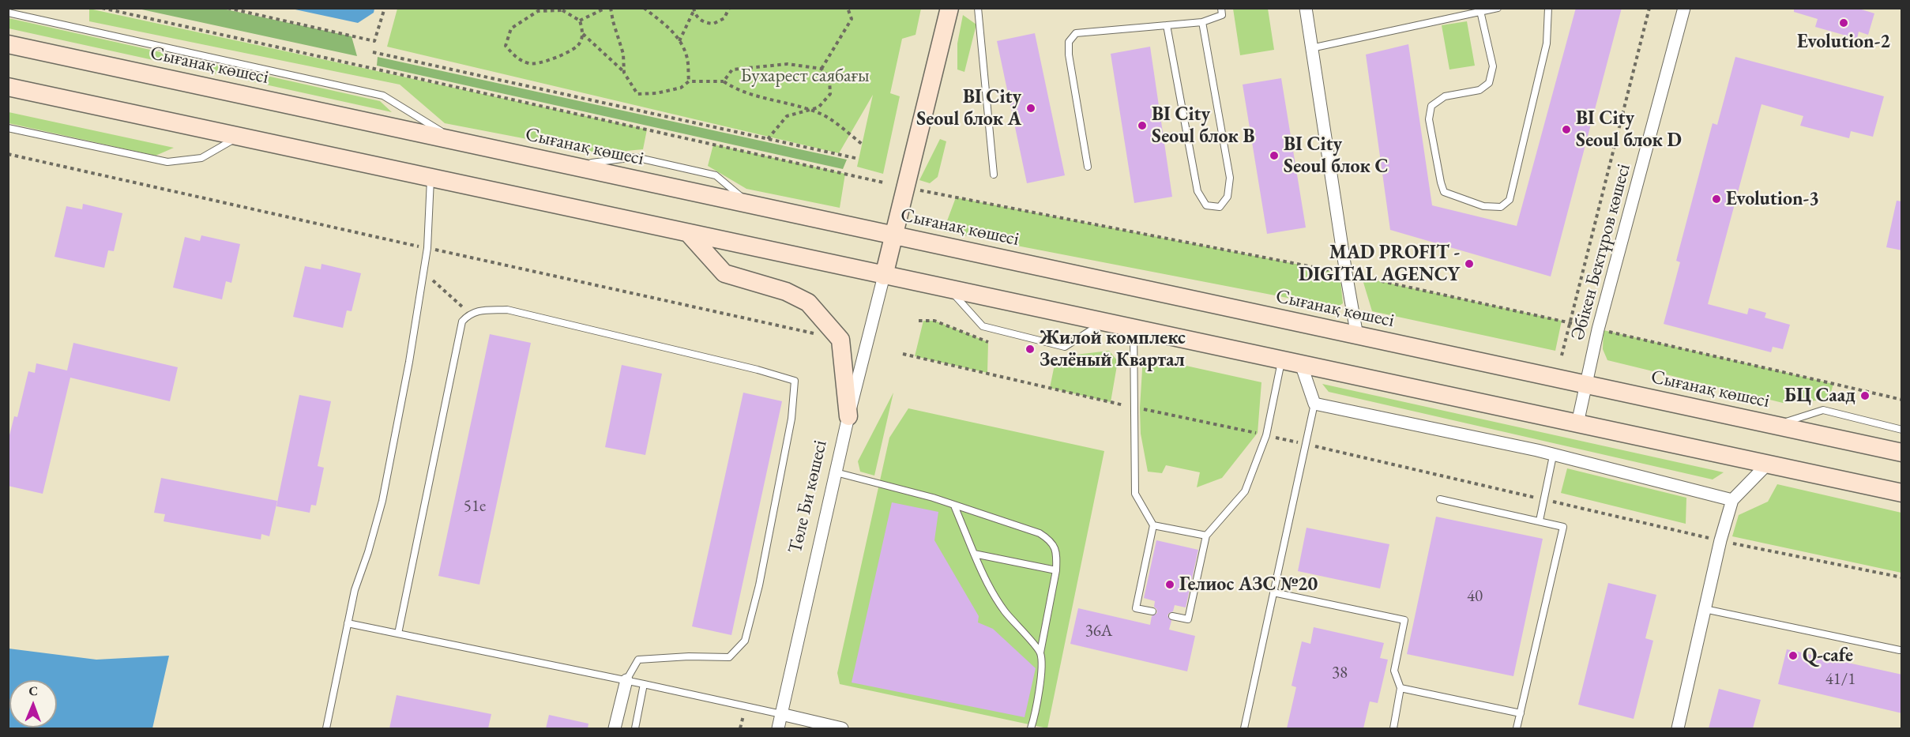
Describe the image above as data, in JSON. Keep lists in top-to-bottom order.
{
  "streets": {
    "main road": ["Сығанақ көшесі"],
    "street": ["Әбікен Бектұров көшесі", "Төле Би көшесі"]
  },
  "crossings": [
    ["Сығанақ көшесі", "Әбікен Бектұров көшесі"]
  ],
  "parks": ["Бухарест саябағы"],
  "places": [
    "Evolution-2",
    "BI City Seoul блок A",
    "BI City Seoul блок B",
    "BI City Seoul блок D",
    "BI City Seoul блок C",
    "Evolution-3",
    "MAD PROFIT - DIGITAL AGENCY",
    "Жилой комплекс Зелёный Квартал",
    "БЦ Саад",
    "Гелиос АЗС №20",
    "Q-cafe"
  ],
  "house_numbers": [
    "51е",
    "40",
    "36А",
    "38",
    "41/1"
  ],
  "north": "top"
}
